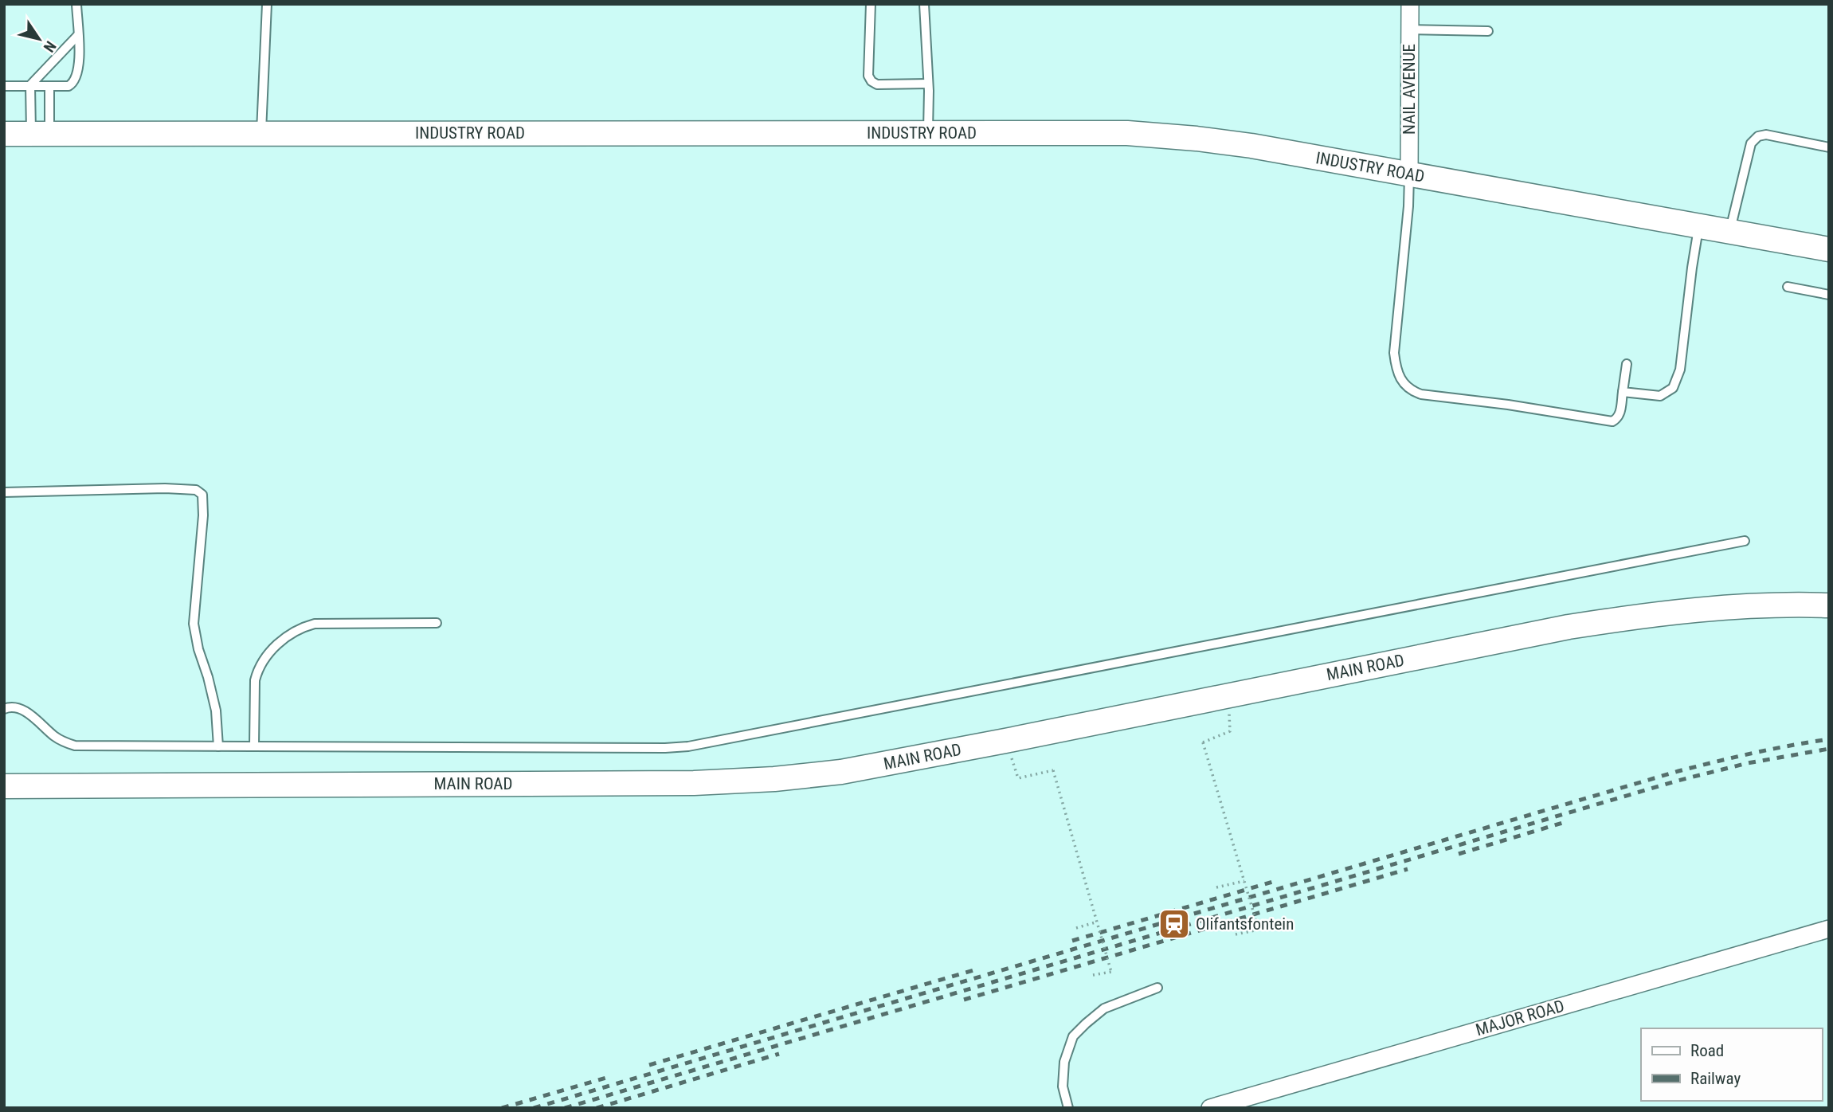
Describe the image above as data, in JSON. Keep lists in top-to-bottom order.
{
  "streets": {
    "main road": ["INDUSTRY ROAD", "MAIN ROAD"],
    "street": ["NAIL AVENUE", "MAJOR ROAD"]
  },
  "crossings": [
    ["NAIL AVENUE", "INDUSTRY ROAD"]
  ],
  "places": {
    "station": ["Olifantsfontein"]
  },
  "legend": ["Road", "Railway"],
  "north": "bottom right"
}
